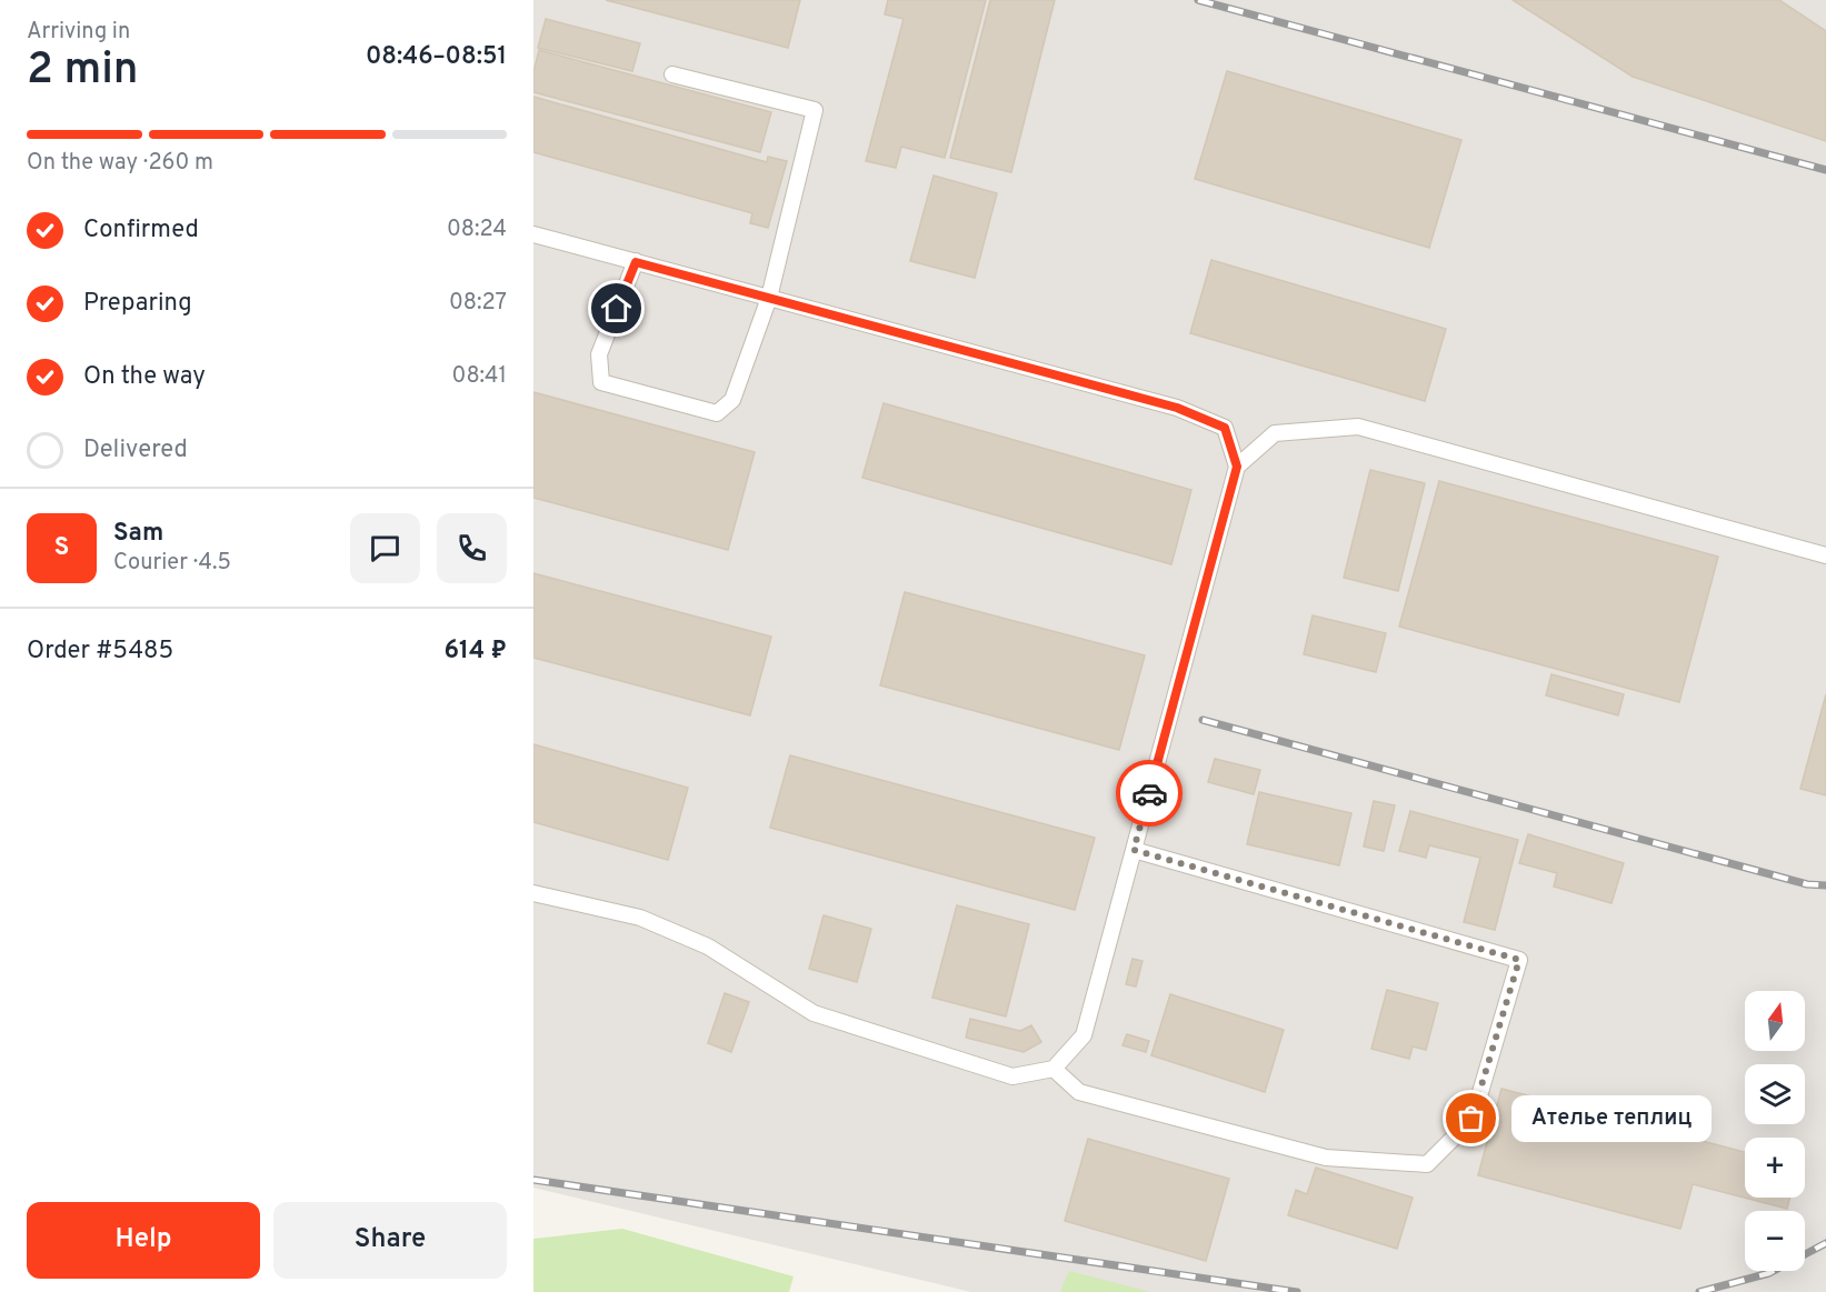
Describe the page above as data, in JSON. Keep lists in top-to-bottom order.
{
  "places": ["Ателье теплиц"],
  "north": "top",
  "page": {
    "heading": ["2 min", "Arriving in", "08:46–08:51"],
    "panel": [
      "Sam",
      "Courier · 4.5",
      "Order #5485",
      "614 ₽"
    ],
    "bar": "On the way · 260 m",
    "list": [
      ["Confirmed", "08:24"],
      ["Preparing", "08:27"],
      ["On the way", "08:41"],
      "Delivered"
    ],
    "round": "S",
    "map_buttons": ["+", "−"],
    "bubble": "Ателье теплиц",
    "buttons": ["Help", "Share"]
  }
}
